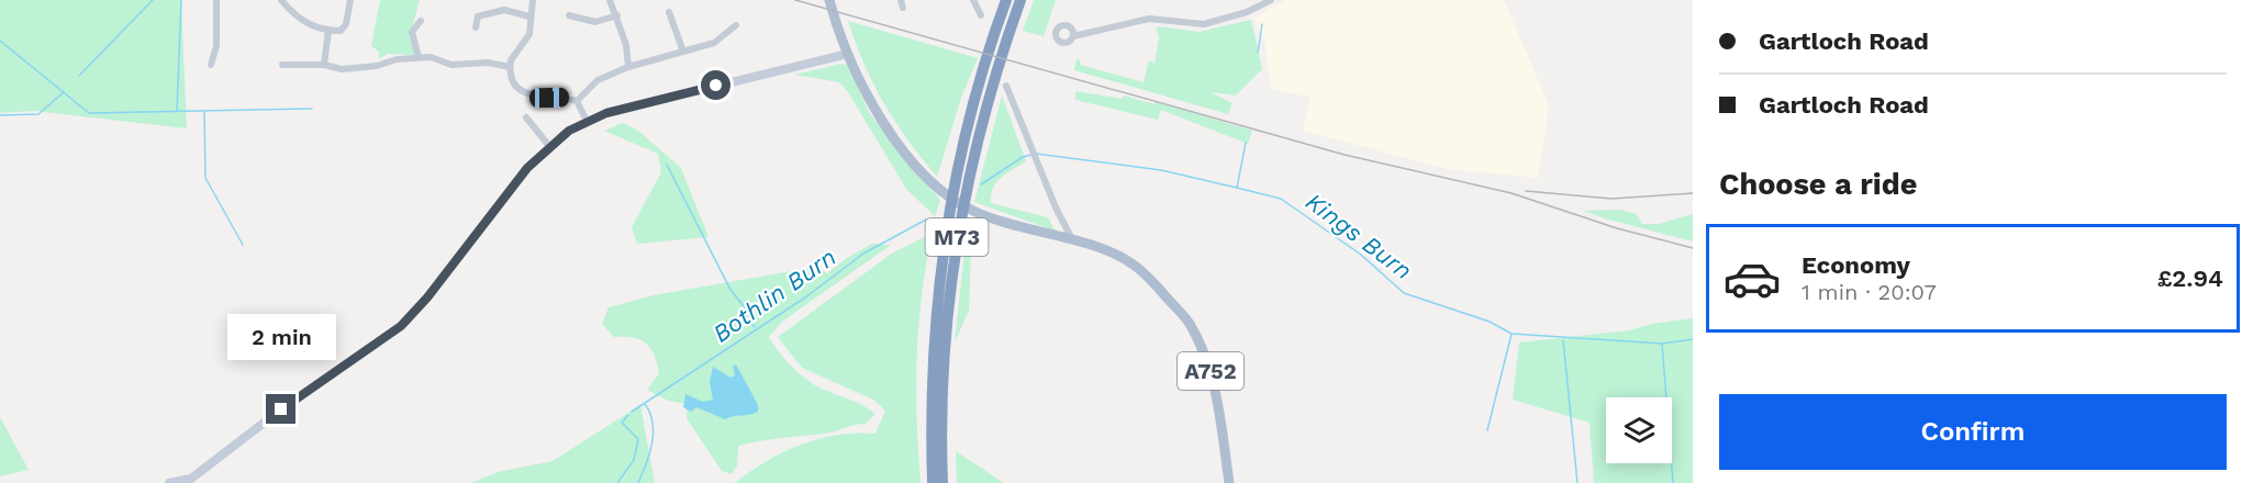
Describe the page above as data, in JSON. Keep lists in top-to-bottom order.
{
  "streets": {
    "highway": ["M73"],
    "main road": ["A752"]
  },
  "water": ["Kings Burn", "Bothlin Burn"],
  "page": {
    "banner": ["Gartloch Road", "Gartloch Road"],
    "heading": "Choose a ride",
    "list": [
      {
        "name": "Economy",
        "note": "1 min · 20:07",
        "value": "£2.94"
      }
    ],
    "bubble": "2 min",
    "buttons": "Confirm"
  }
}
